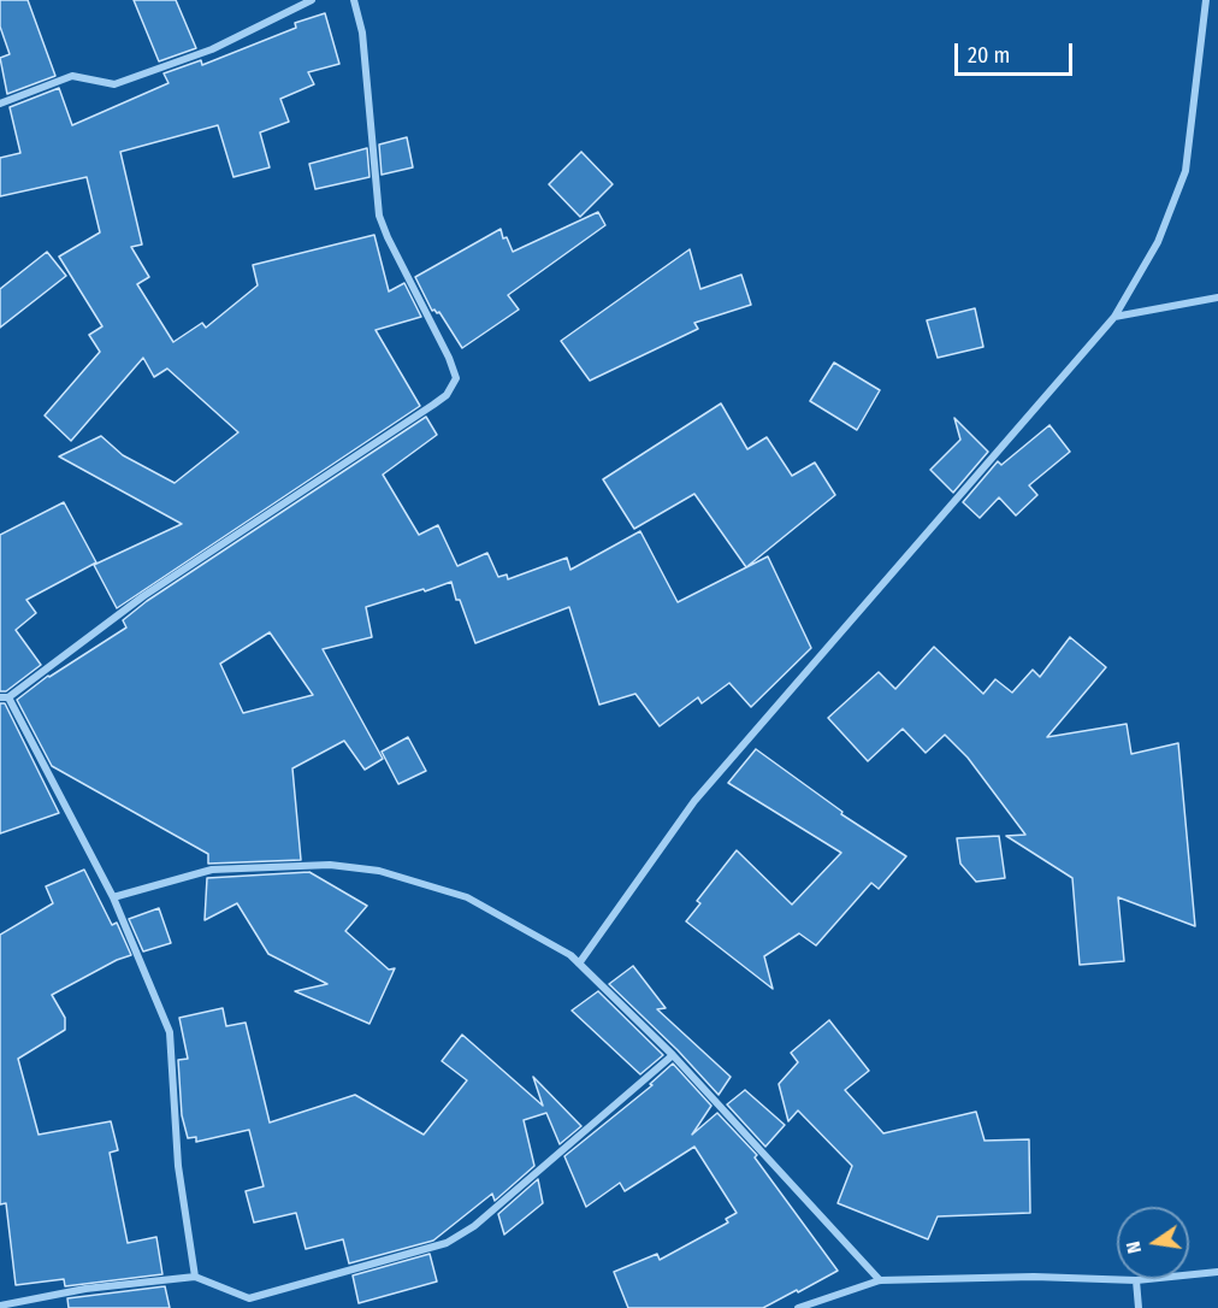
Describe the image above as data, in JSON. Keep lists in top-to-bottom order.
{
  "scale_bar": "20 m",
  "north": "left"
}
